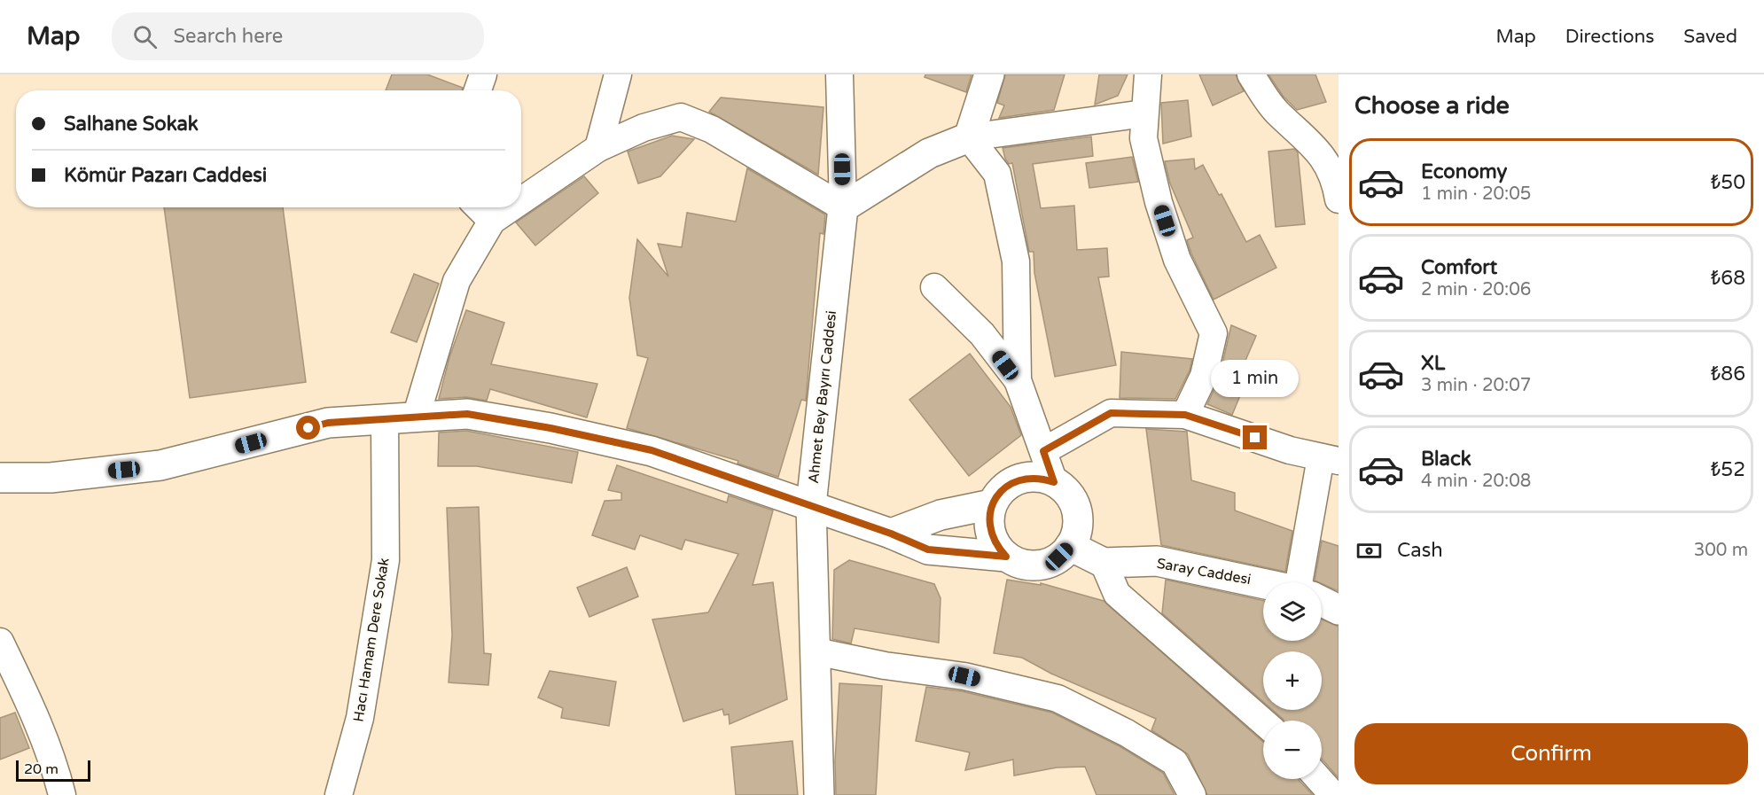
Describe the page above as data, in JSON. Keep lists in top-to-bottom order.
{
  "streets": {
    "street": ["Ahmet Bey Bayırı Caddesi", "Saray Caddesi", "Hacı Hamam Dere Sokak"]
  },
  "scale_bar": "20 m",
  "page": {
    "header": "Map",
    "search": "Search here",
    "nav": ["Map", "Directions", "Saved"],
    "heading": "Choose a ride",
    "banner": ["Salhane Sokak", "Kömür Pazarı Caddesi"],
    "list": [
      {
        "name": "Economy",
        "note": "1 min · 20:05",
        "value": "₺50"
      },
      {
        "name": "Comfort",
        "note": "2 min · 20:06",
        "value": "₺68"
      },
      {
        "name": "XL",
        "note": "3 min · 20:07",
        "value": "₺86"
      },
      {
        "name": "Black",
        "note": "4 min · 20:08",
        "value": "₺52"
      }
    ],
    "bubble": "1 min",
    "pay": ["Cash", "300 m"],
    "map_buttons": ["+", "−"],
    "buttons": "Confirm",
    "scale": "20 m"
  }
}
